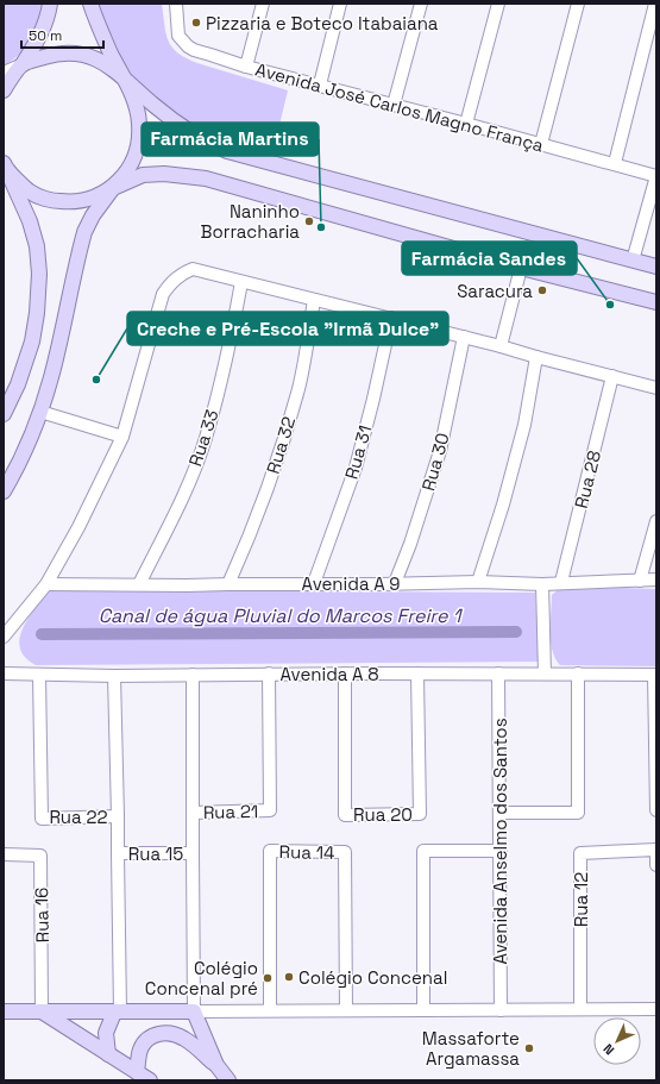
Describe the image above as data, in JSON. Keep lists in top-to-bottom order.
{
  "streets": {
    "street": [
      "Avenida José Carlos Magno França",
      "Rua 33",
      "Rua 32",
      "Rua 31",
      "Rua 30",
      "Rua 28",
      "Avenida A 9",
      "Avenida A 8",
      "Rua 21",
      "Rua 20",
      "Rua 22",
      "Avenida Anselmo dos Santos",
      "Rua 14",
      "Rua 15",
      "Rua 12",
      "Rua 16"
    ]
  },
  "crossings": [
    ["Rua 33", "Avenida A 9"],
    ["Rua 32", "Avenida A 9"],
    ["Rua 31", "Avenida A 9"],
    ["Rua 30", "Avenida A 9"],
    ["Rua 28", "Avenida A 9"],
    ["Avenida A 8", "Rua 21"],
    ["Avenida A 8", "Rua 20"],
    ["Avenida A 8", "Rua 22"],
    ["Avenida A 8", "Avenida Anselmo dos Santos"]
  ],
  "water": ["Canal de água Pluvial do Marcos Freire 1"],
  "places": [
    "Pizzaria e Boteco Itabaiana",
    "Naninho Borracharia",
    "Farmácia Martins",
    "Saracura",
    "Farmácia Sandes",
    "Creche e Pré-Escola \"Irmã Dulce\"",
    "Colégio Concenal",
    "Colégio Concenal pré",
    "Massaforte Argamassa"
  ],
  "scale_bar": "50 m",
  "north": "bottom left"
}
